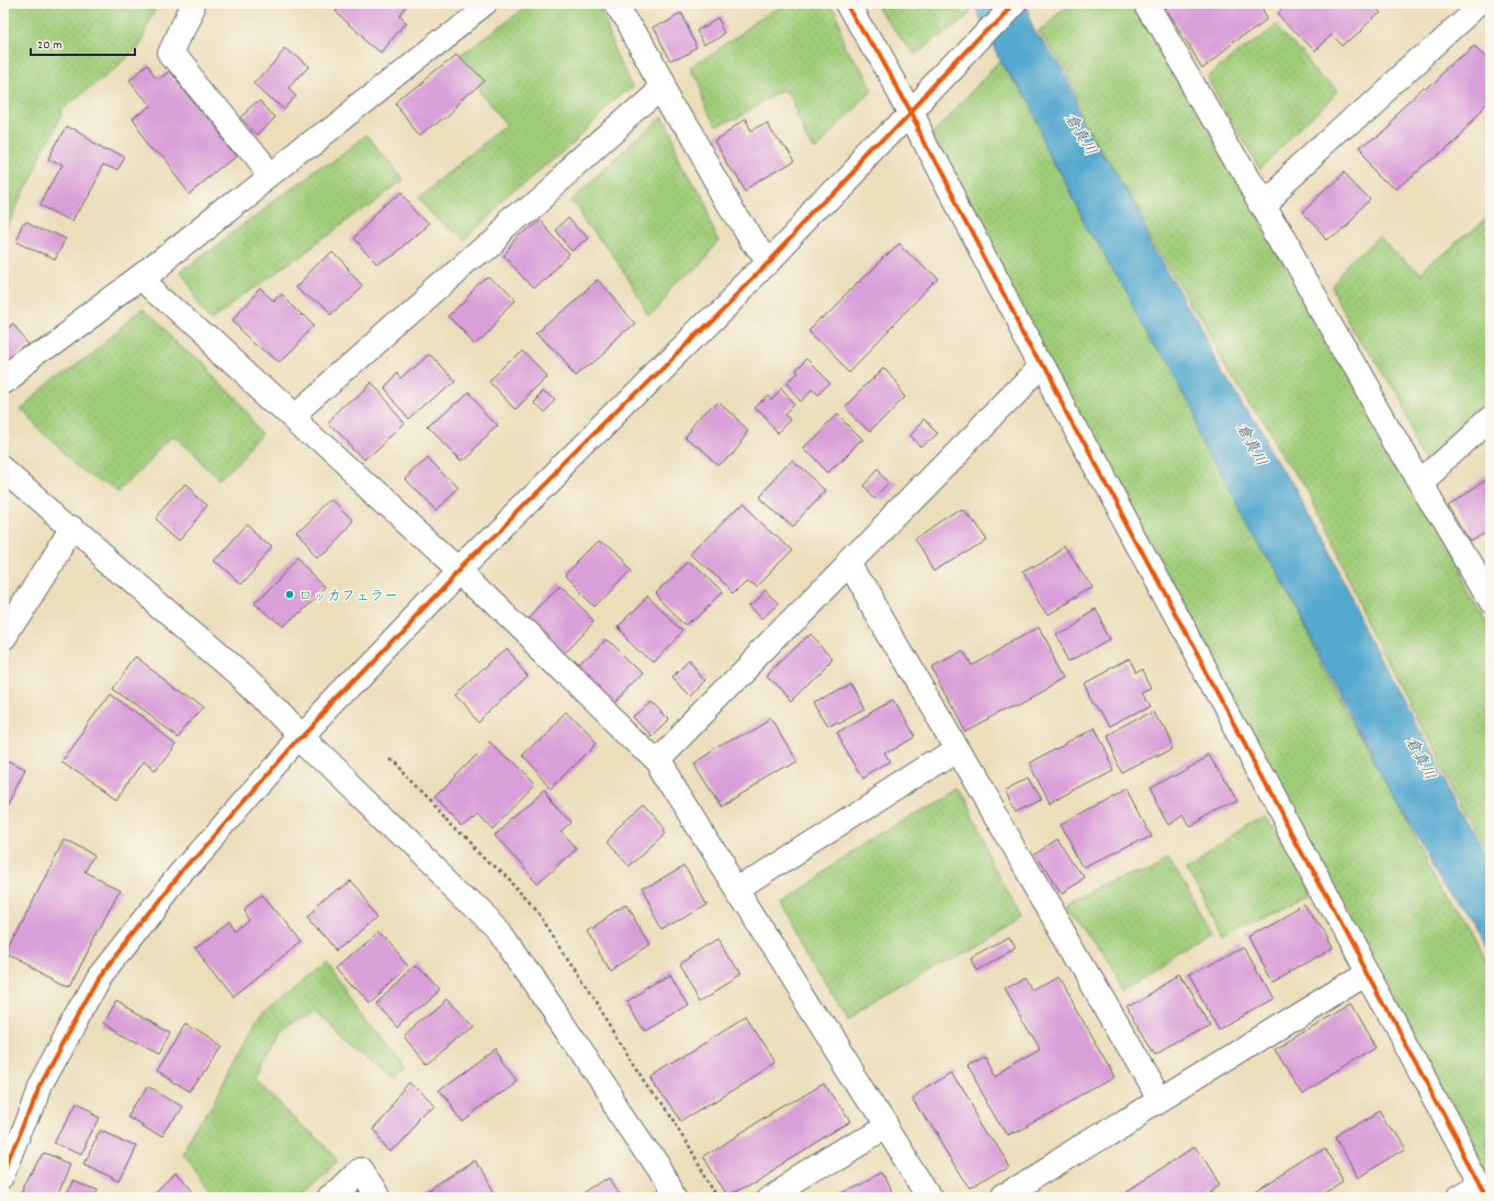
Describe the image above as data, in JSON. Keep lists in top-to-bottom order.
{
  "water": ["倉真川"],
  "places": ["ロッカフェラー"],
  "scale_bar": "20 m"
}
